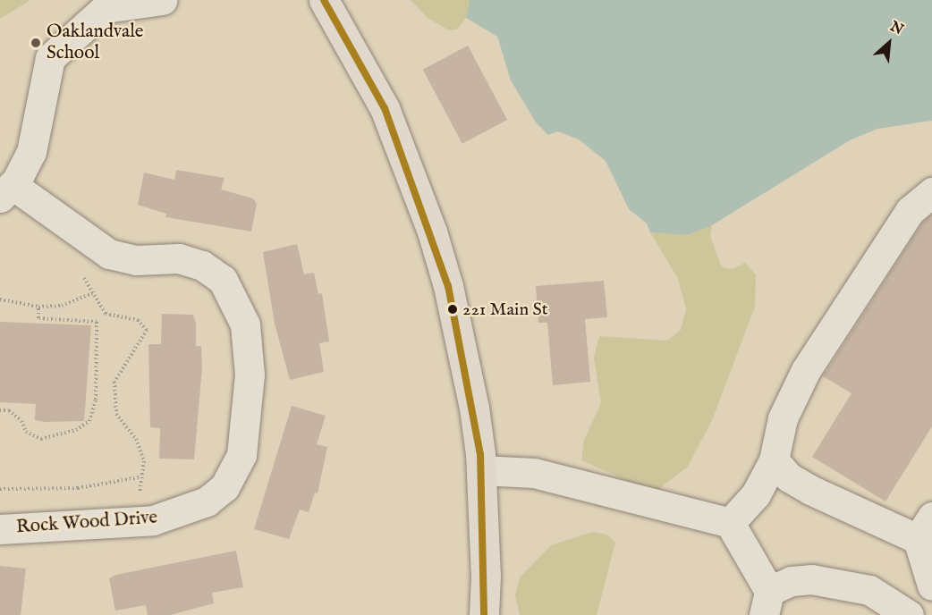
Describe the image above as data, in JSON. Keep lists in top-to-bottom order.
{
  "streets": {
    "street": ["Rock Wood Drive"]
  },
  "places": ["Oaklandvale School", "221 Main St"],
  "north": "top right"
}
